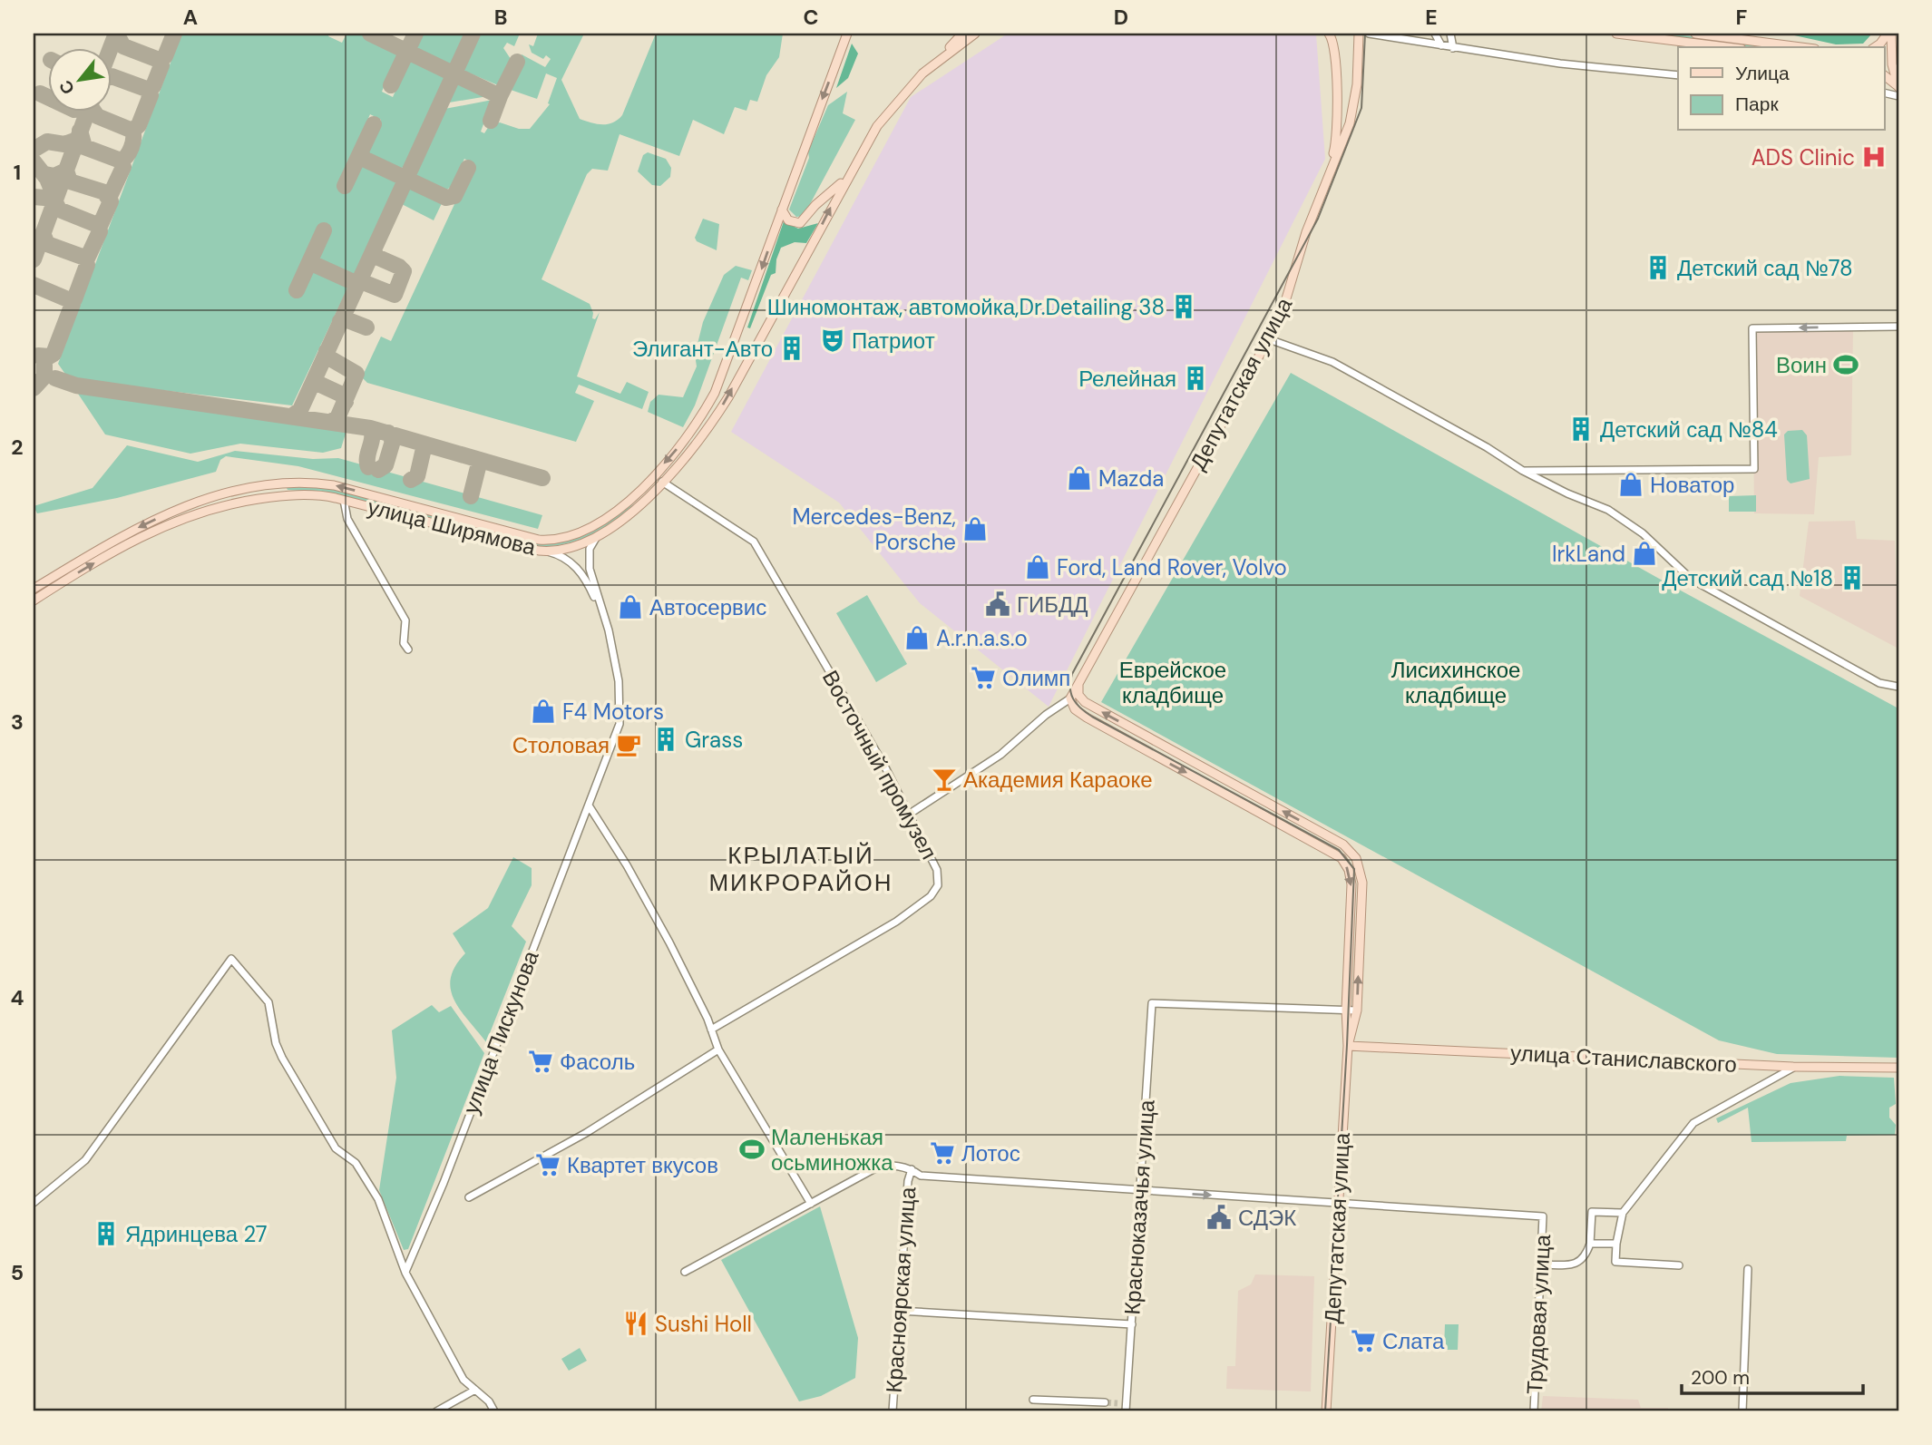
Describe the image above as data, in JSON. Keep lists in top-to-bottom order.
{
  "streets": {
    "main road": ["Депутатская улица", "улица Ширямова", "улица Станиславского"],
    "street": [
      "Восточный промузел",
      "улица Пискунова",
      "Красноказачья улица",
      "Красноярская улица",
      "Трудовая улица"
    ]
  },
  "crossings": [
    ["Депутатская улица", "улица Станиславского"],
    ["Депутатская улица", "Красноказачья улица"],
    ["Депутатская улица", "Трудовая улица"],
    ["улица Ширямова", "Восточный промузел"],
    ["улица Ширямова", "улица Пискунова"]
  ],
  "districts": ["КРЫЛАТЫЙ МИКРОРАЙОН"],
  "parks": ["Еврейское кладбище", "Лисихинское кладбище"],
  "places": {
    "hospital": ["ADS Clinic"],
    "building": [
      "Детский сад №78",
      "Шиномонтаж, автомойка,Dr.Detailing 38",
      "Элигант-Авто",
      "Релейная",
      "Детский сад №84",
      "Детский сад №18",
      "Grass",
      "Ядринцева 27"
    ],
    "theatre": ["Патриот"],
    "sports": ["Воин", "Маленькая осьминожка"],
    "shop": [
      "Mazda",
      "Новатор",
      "Mercedes-Benz, Porsche",
      "IrkLand",
      "Ford, Land Rover, Volvo",
      "Автосервис",
      "A.r.n.a.s.o",
      "F4 Motors"
    ],
    "public building": ["ГИБДД", "СДЭК"],
    "supermarket": [
      "Олимп",
      "Фасоль",
      "Лотос",
      "Квартет вкусов",
      "Слата"
    ],
    "cafe": ["Столовая"],
    "bar": ["Академия Караоке"],
    "restaurant": ["Sushi Holl"]
  },
  "legend": ["Улица", "Парк"],
  "scale_bar": "200 m",
  "north": "bottom left",
  "grid": {
    "columns": [
      "A",
      "B",
      "C",
      "D",
      "E",
      "F"
    ],
    "rows": [
      "1",
      "2",
      "3",
      "4",
      "5"
    ]
  }
}
